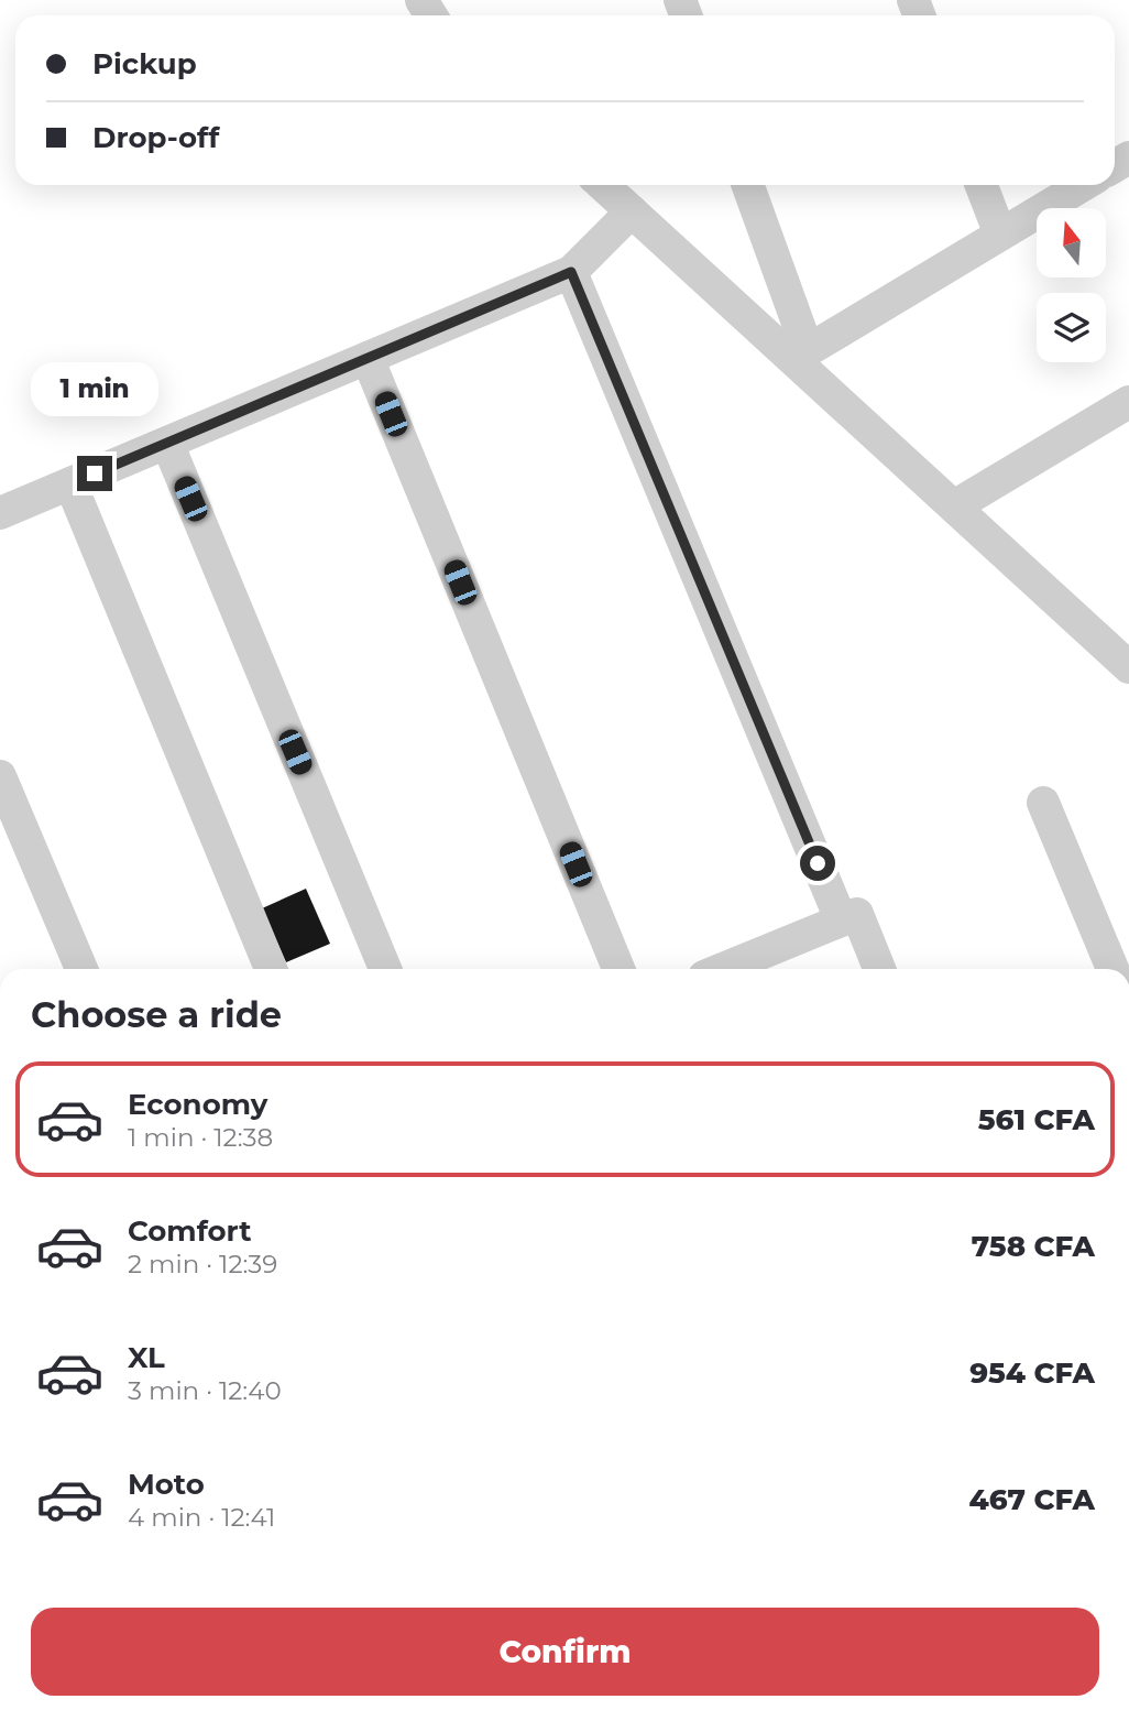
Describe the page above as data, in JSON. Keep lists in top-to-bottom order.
{
  "north": "top",
  "page": {
    "banner": ["Pickup", "Drop-off"],
    "bubble": "1 min",
    "heading": "Choose a ride",
    "list": [
      {
        "name": "Economy",
        "note": "1 min · 12:38",
        "value": "561 CFA"
      },
      {
        "name": "Comfort",
        "note": "2 min · 12:39",
        "value": "758 CFA"
      },
      {
        "name": "XL",
        "note": "3 min · 12:40",
        "value": "954 CFA"
      },
      {
        "name": "Moto",
        "note": "4 min · 12:41",
        "value": "467 CFA"
      }
    ],
    "buttons": "Confirm"
  }
}
